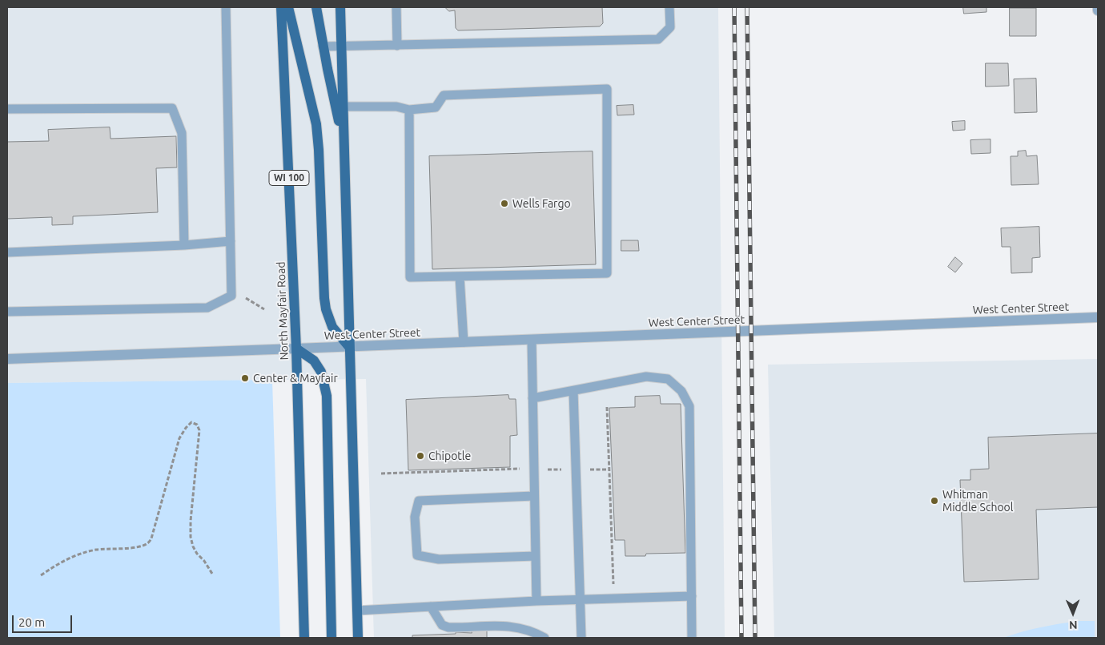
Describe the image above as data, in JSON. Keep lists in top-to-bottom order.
{
  "streets": {
    "main road": ["WI 100", "North Mayfair Road"],
    "street": ["West Center Street"]
  },
  "crossings": [
    ["West Center Street", "North Mayfair Road"]
  ],
  "places": [
    "Wells Fargo",
    "Center & Mayfair",
    "Chipotle",
    "Whitman Middle School"
  ],
  "scale_bar": "20 m",
  "north": "bottom"
}
